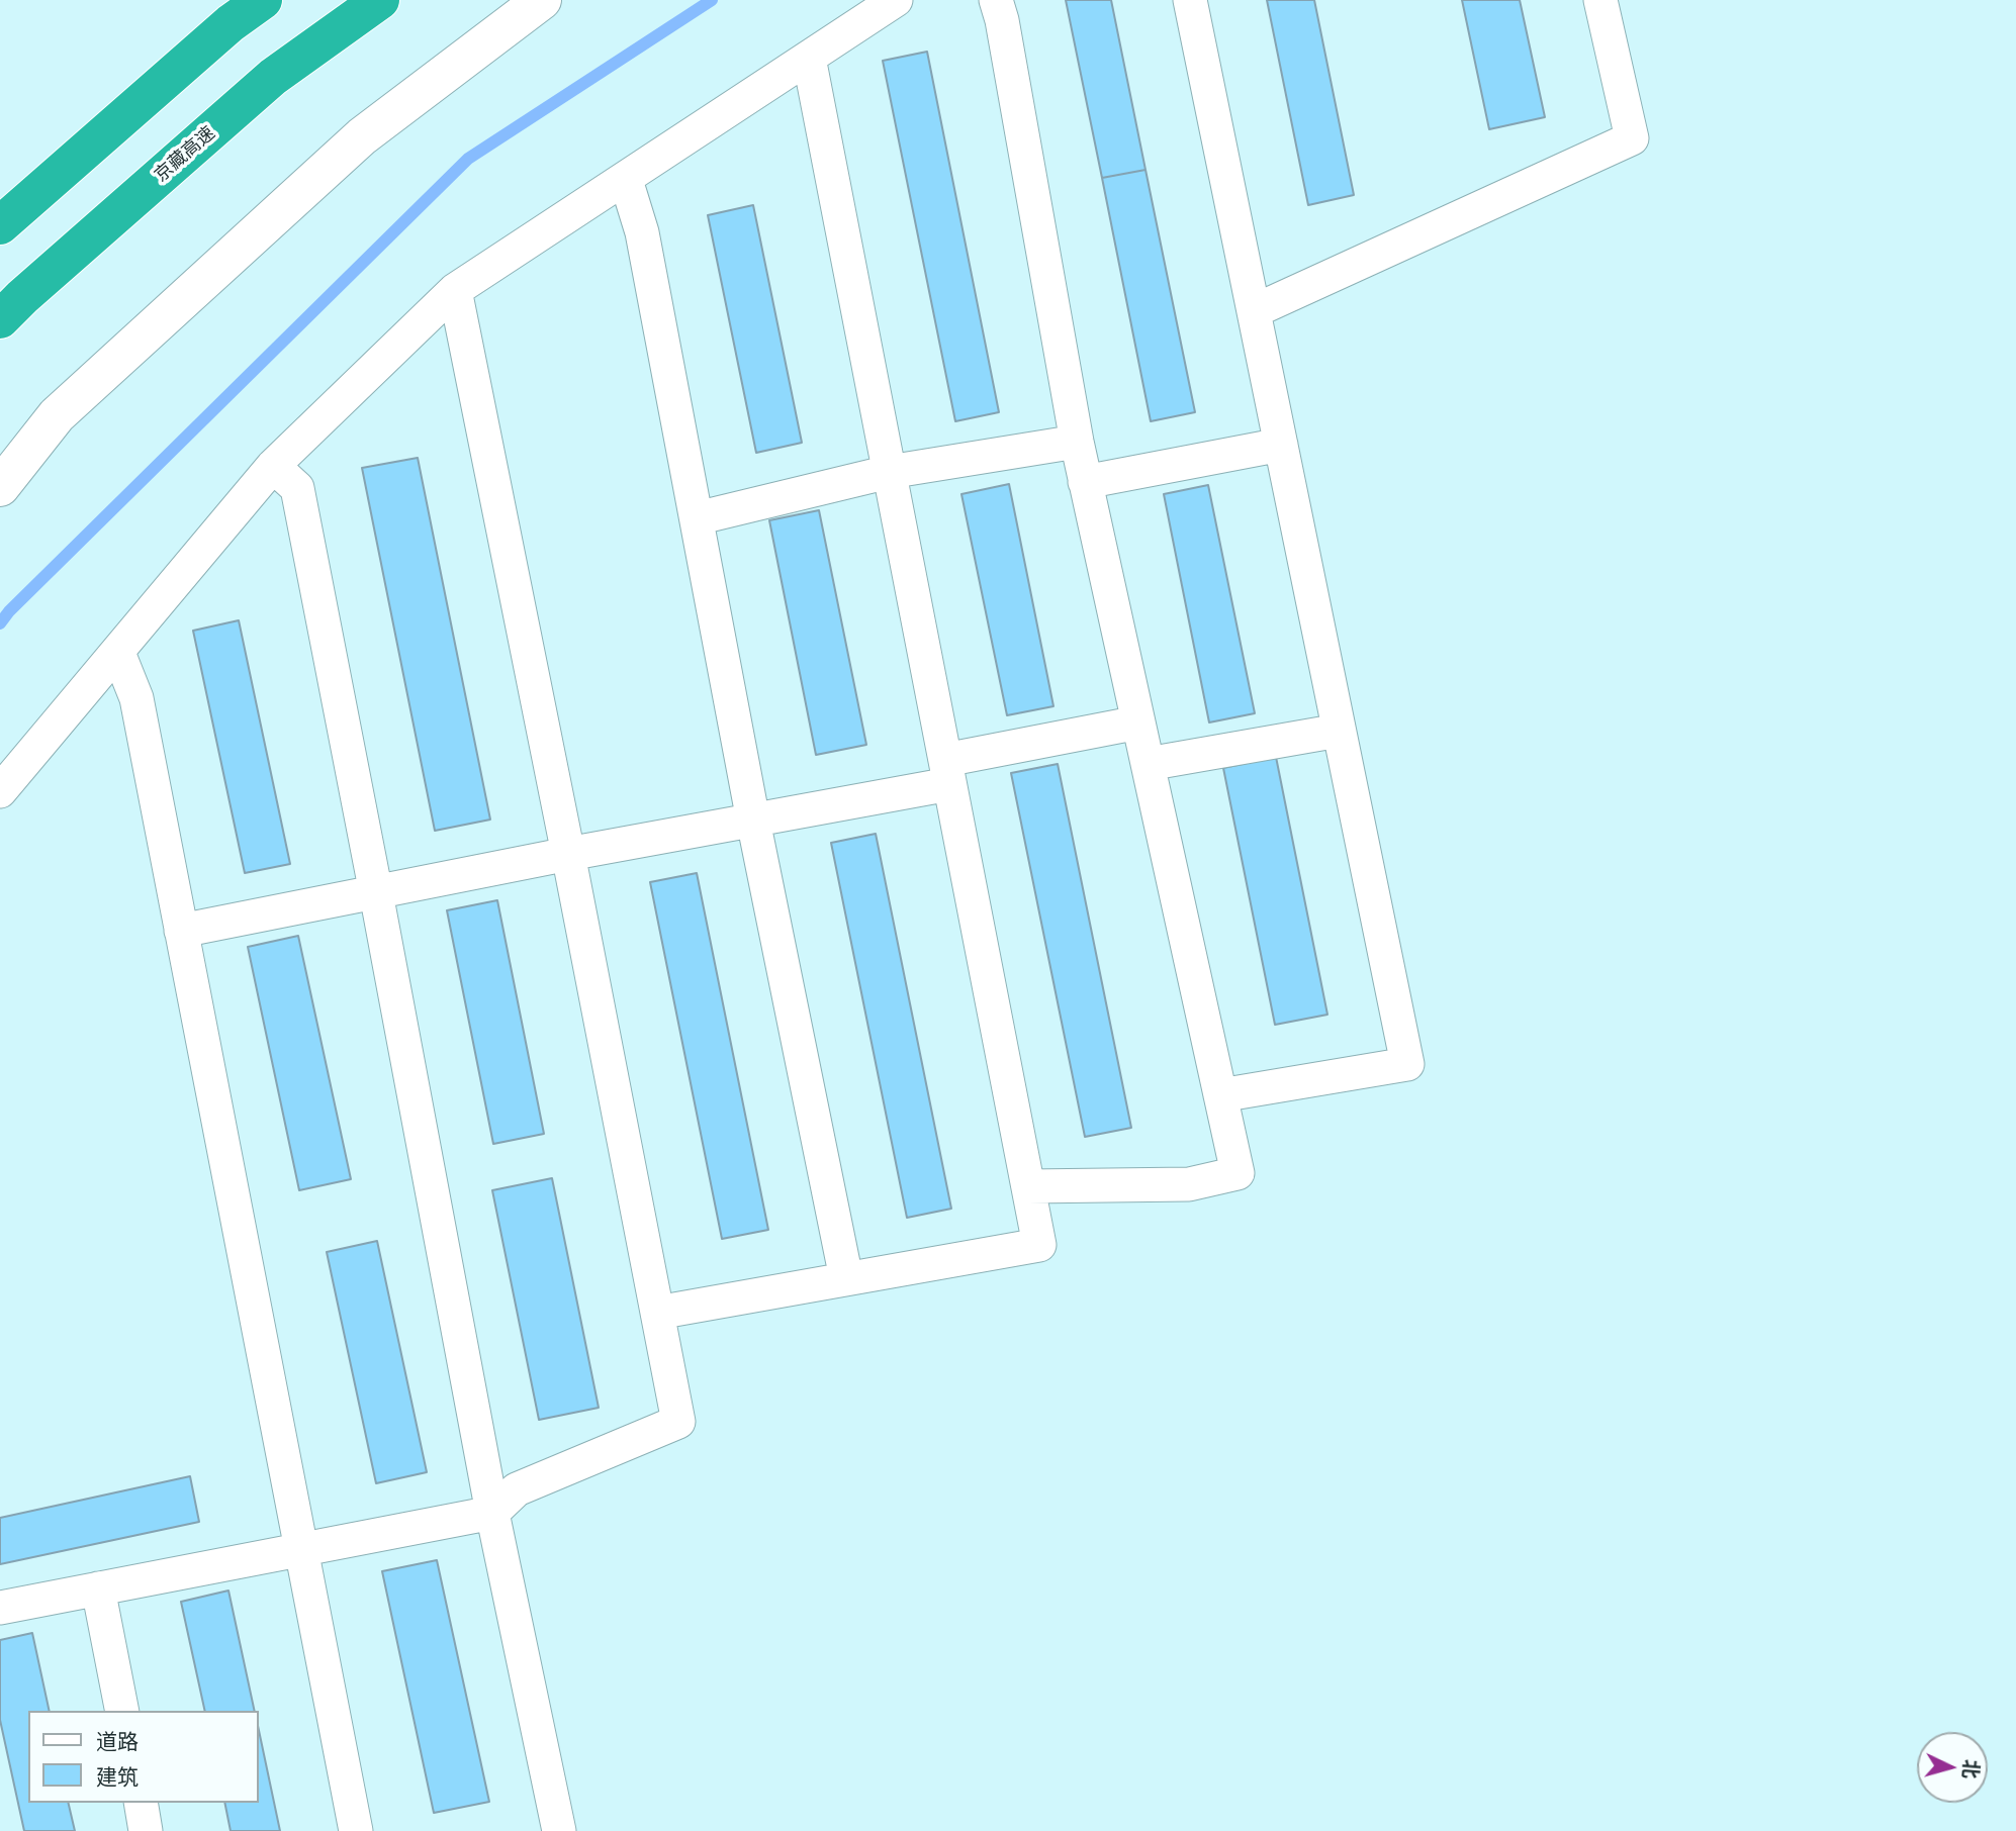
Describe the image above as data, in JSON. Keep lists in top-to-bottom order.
{
  "streets": {
    "highway": ["京藏高速"]
  },
  "legend": ["道路", "建筑"],
  "north": "right"
}
